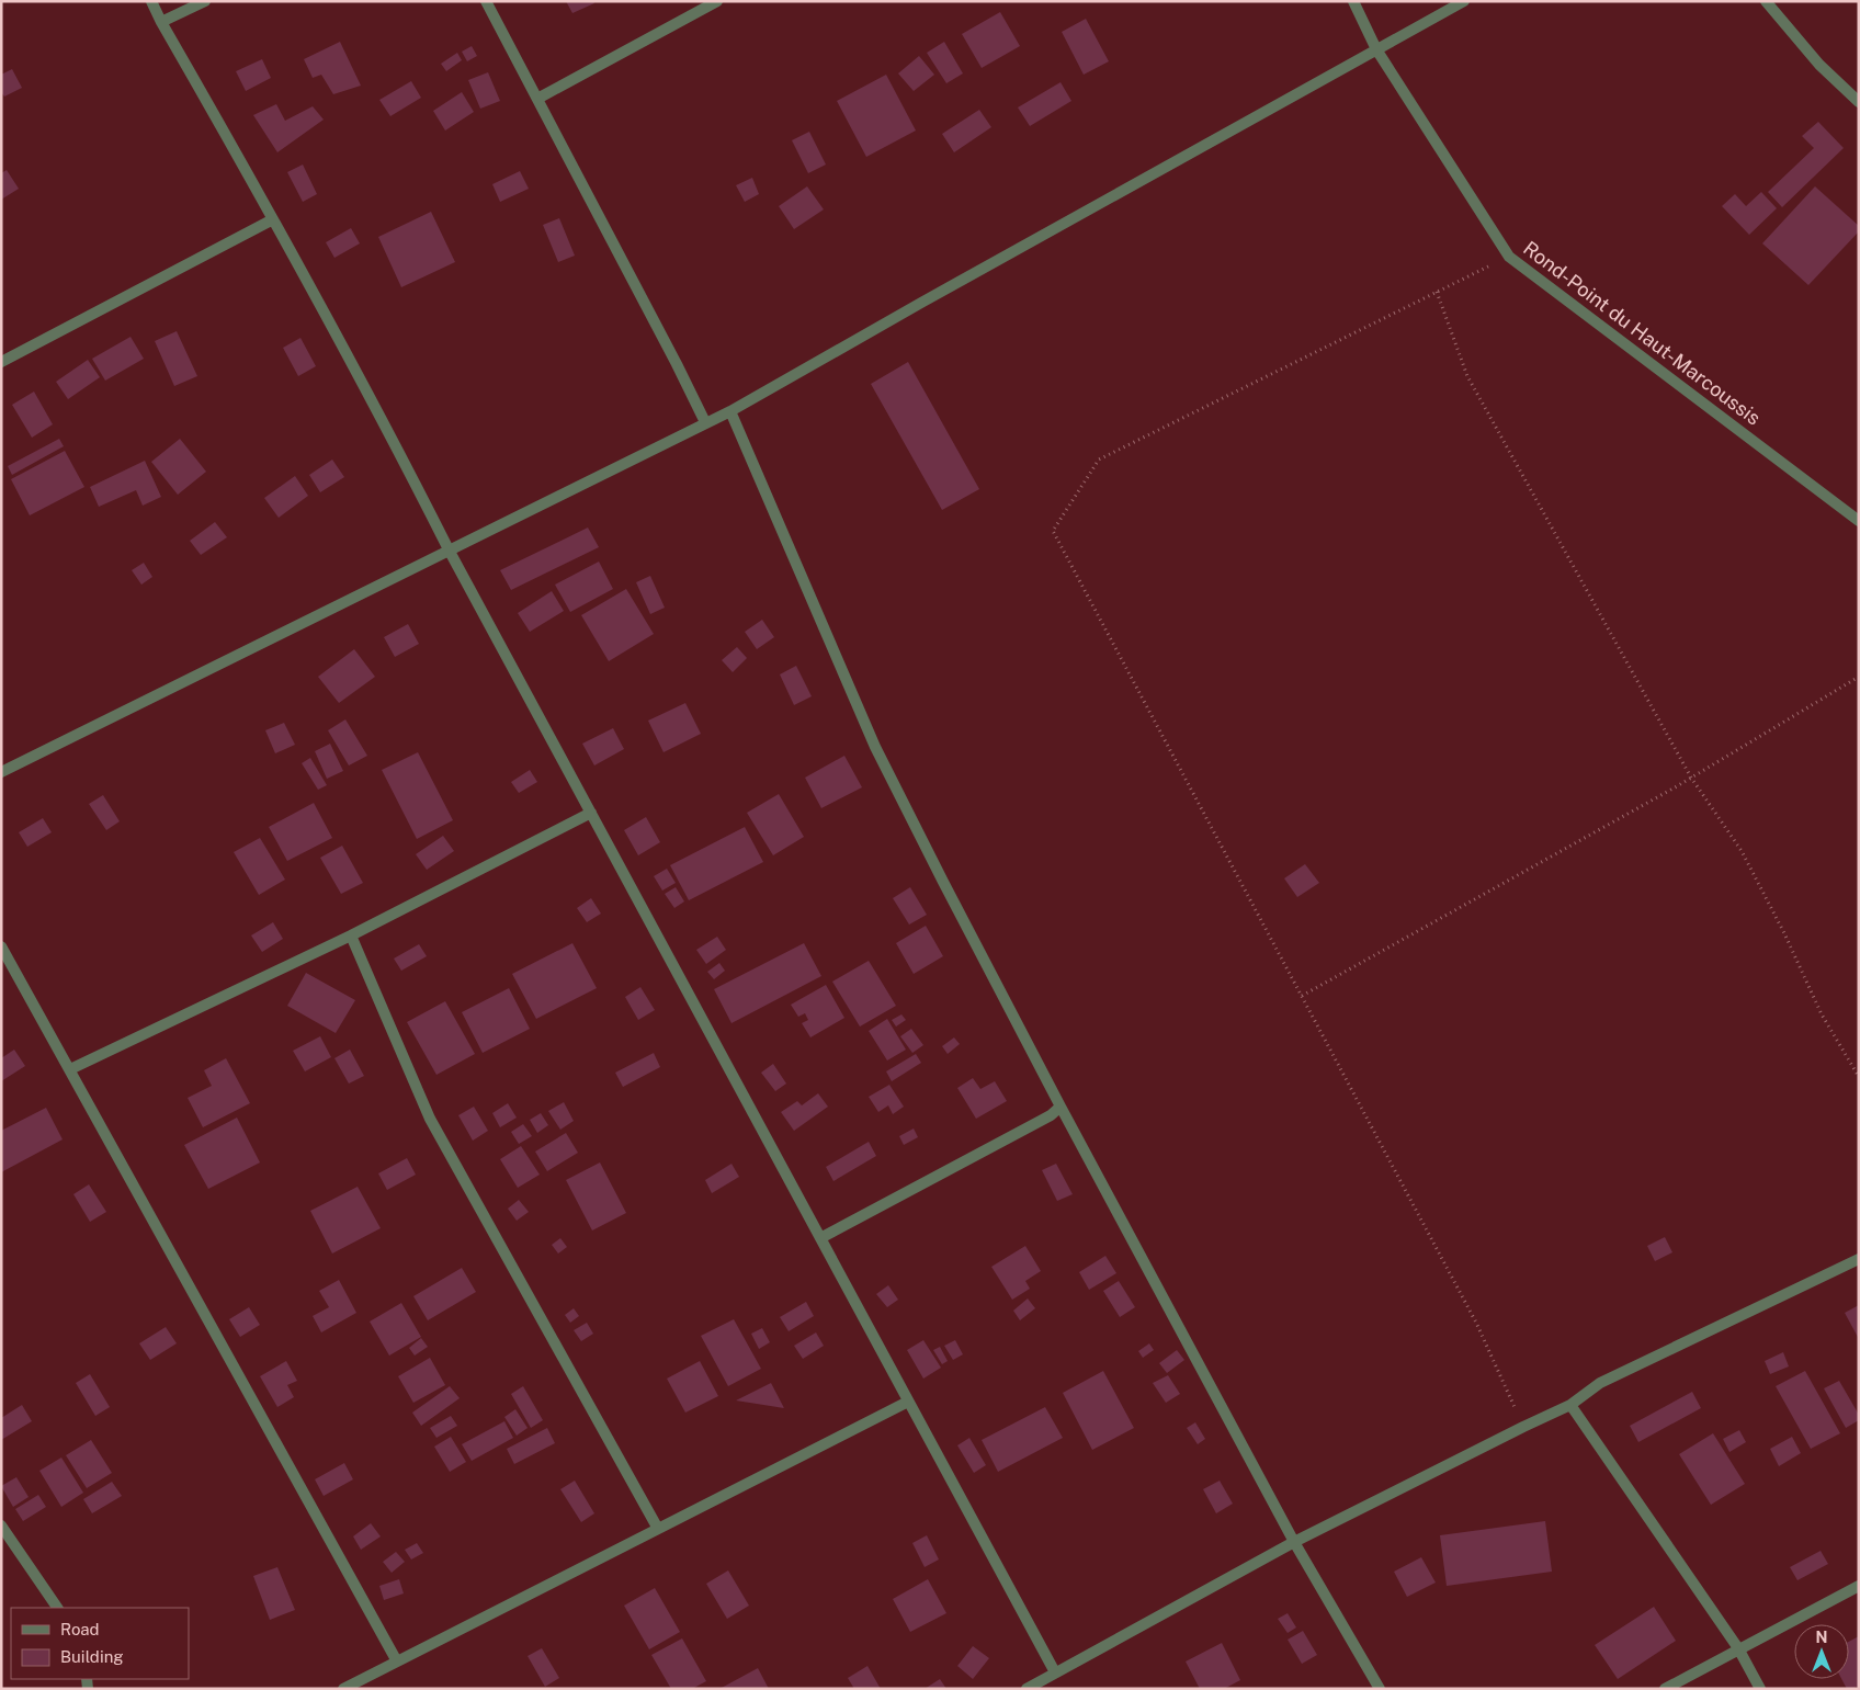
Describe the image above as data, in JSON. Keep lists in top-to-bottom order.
{
  "streets": {
    "street": ["Rond-Point du Haut-Marcoussis"]
  },
  "legend": ["Road", "Building"],
  "north": "top"
}
